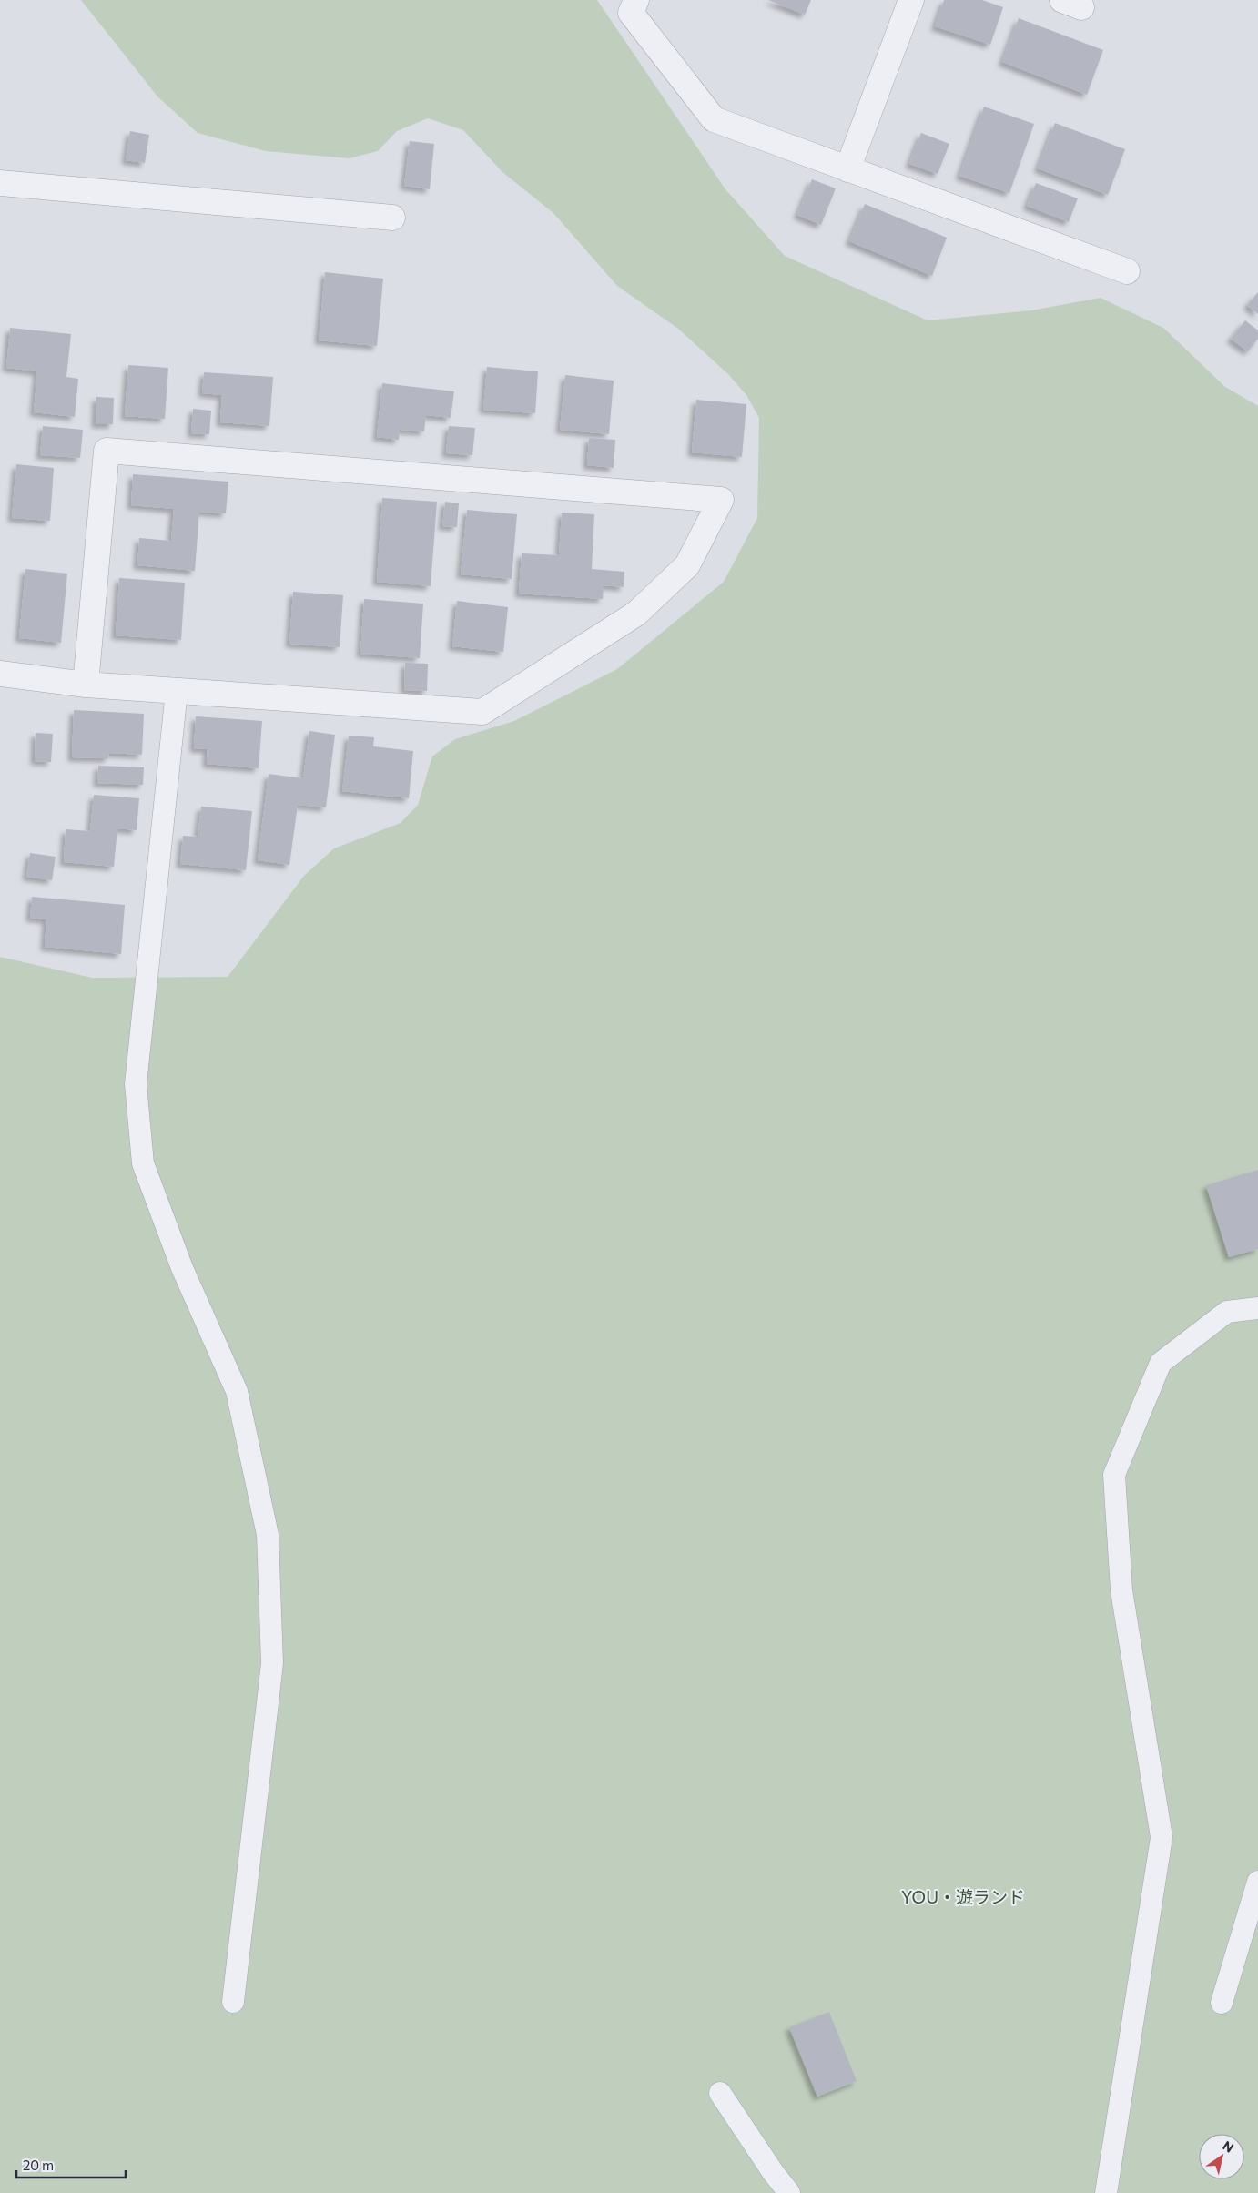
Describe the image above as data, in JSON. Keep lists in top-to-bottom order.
{
  "parks": ["YOU・遊ランド"],
  "scale_bar": "20 m",
  "north": "top right"
}
